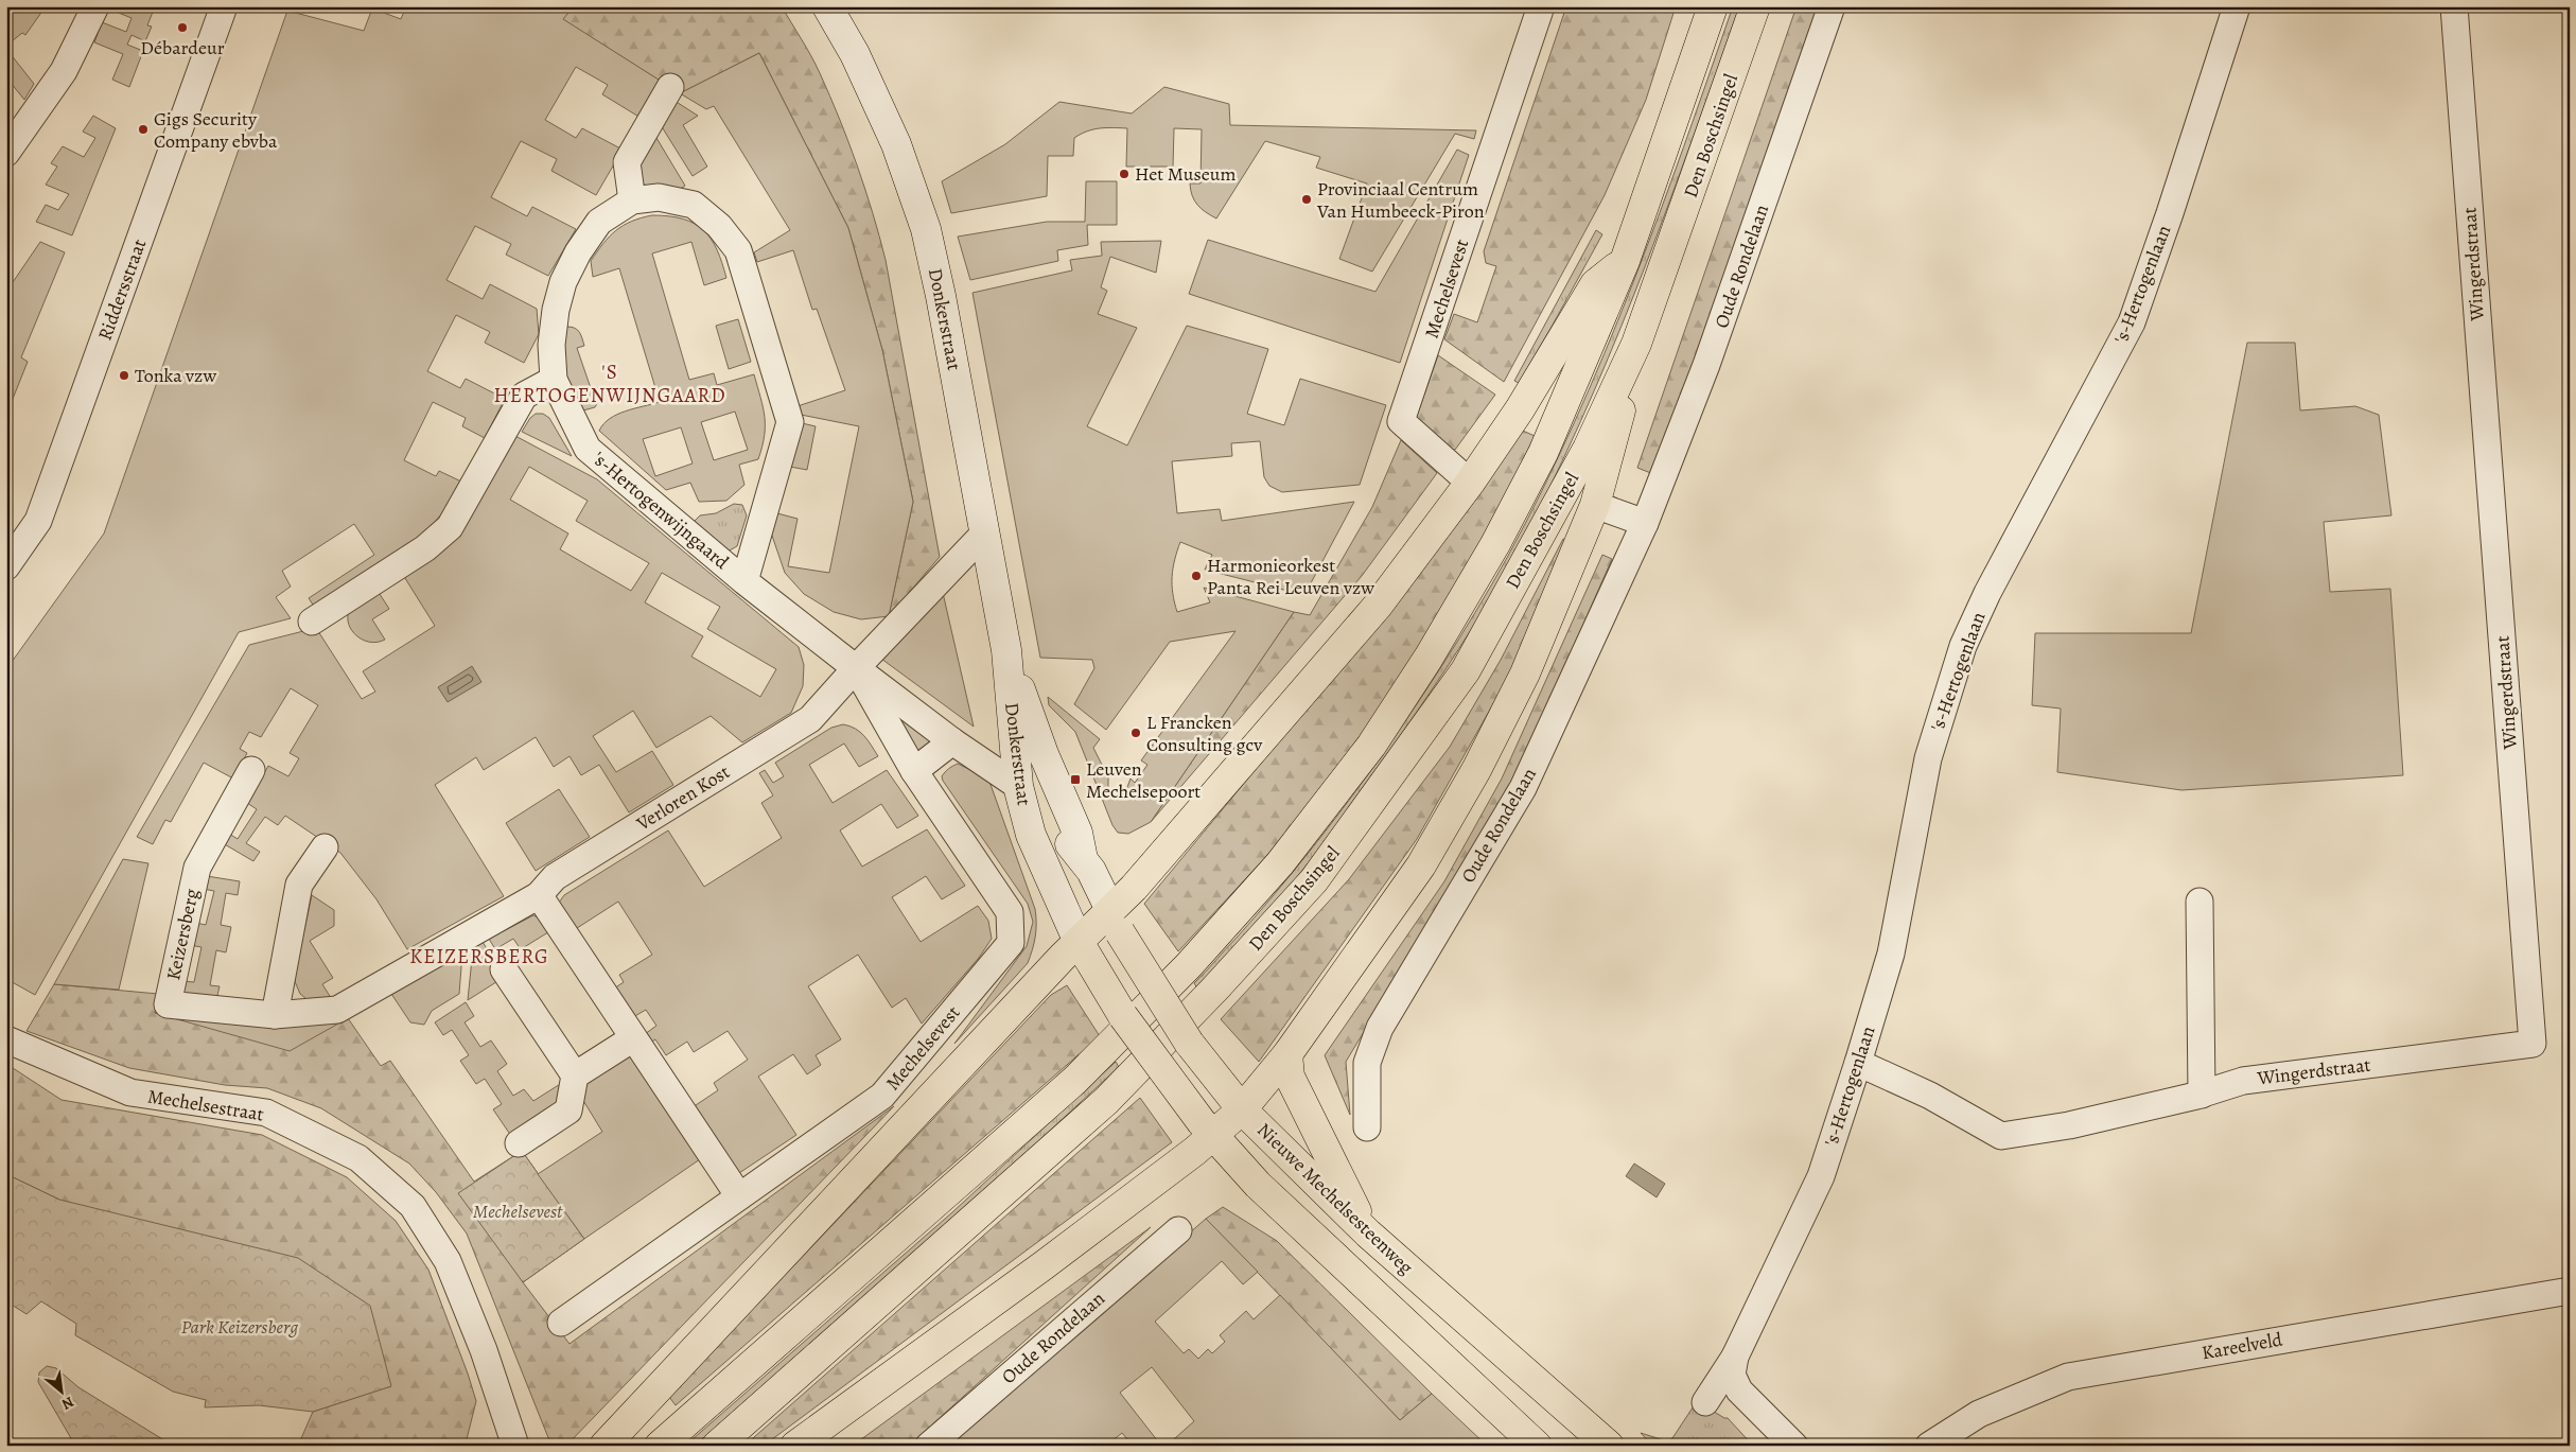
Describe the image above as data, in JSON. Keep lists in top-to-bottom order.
{
  "streets": {
    "main road": ["Den Boschsingel", "Nieuwe Mechelsesteenweg"],
    "street": [
      "Wingerdstraat",
      "Oude Rondelaan",
      "'s-Hertogenlaan",
      "Mechelsevest",
      "Riddersstraat",
      "Donkerstraat",
      "'s-Hertogenwijngaard",
      "Verloren Kost",
      "Keizersberg",
      "Mechelsestraat",
      "Kareelveld"
    ]
  },
  "crossings": [
    ["Wingerdstraat", "'s-Hertogenlaan"],
    ["Donkerstraat", "'s-Hertogenwijngaard"],
    ["Donkerstraat", "Nieuwe Mechelsesteenweg"],
    ["'s-Hertogenwijngaard", "Verloren Kost"],
    ["Verloren Kost", "Keizersberg"]
  ],
  "districts": ["'S HERTOGENWIJNGAARD", "KEIZERSBERG"],
  "parks": ["Mechelsevest", "Park Keizersberg"],
  "places": {
    "other": [
      "Débardeur",
      "Gigs Security Company ebvba",
      "Het Museum",
      "Provinciaal Centrum Van Humbeeck-Piron",
      "Tonka vzw",
      "Harmonieorkest Panta Rei Leuven vzw",
      "L Francken Consulting gcv"
    ],
    "transit": ["Leuven Mechelsepoort"]
  },
  "north": "bottom right"
}
